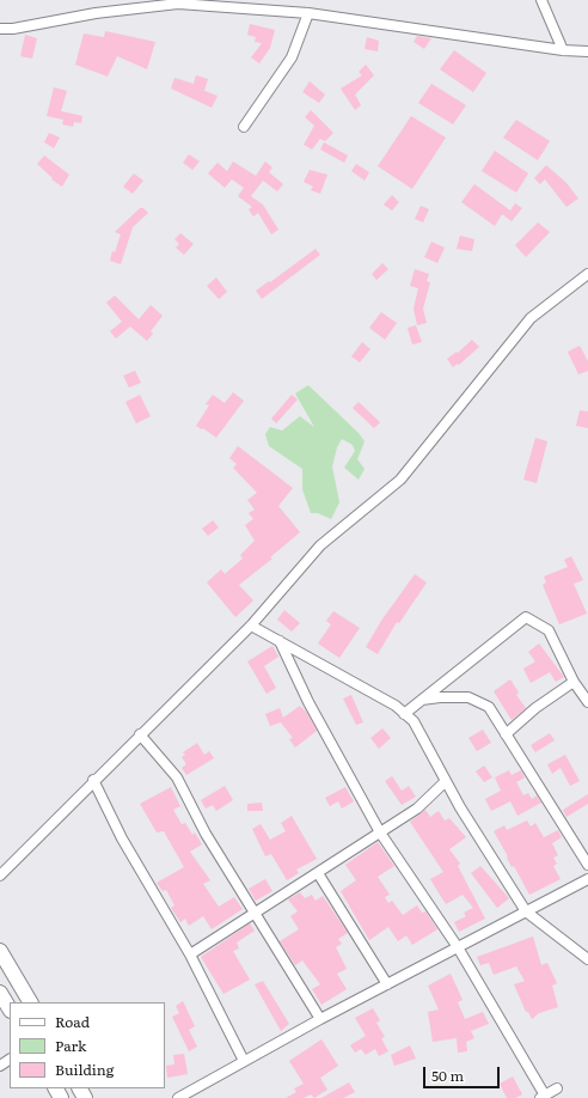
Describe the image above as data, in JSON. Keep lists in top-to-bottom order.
{
  "legend": ["Road", "Park", "Building"],
  "scale_bar": "50 m"
}
